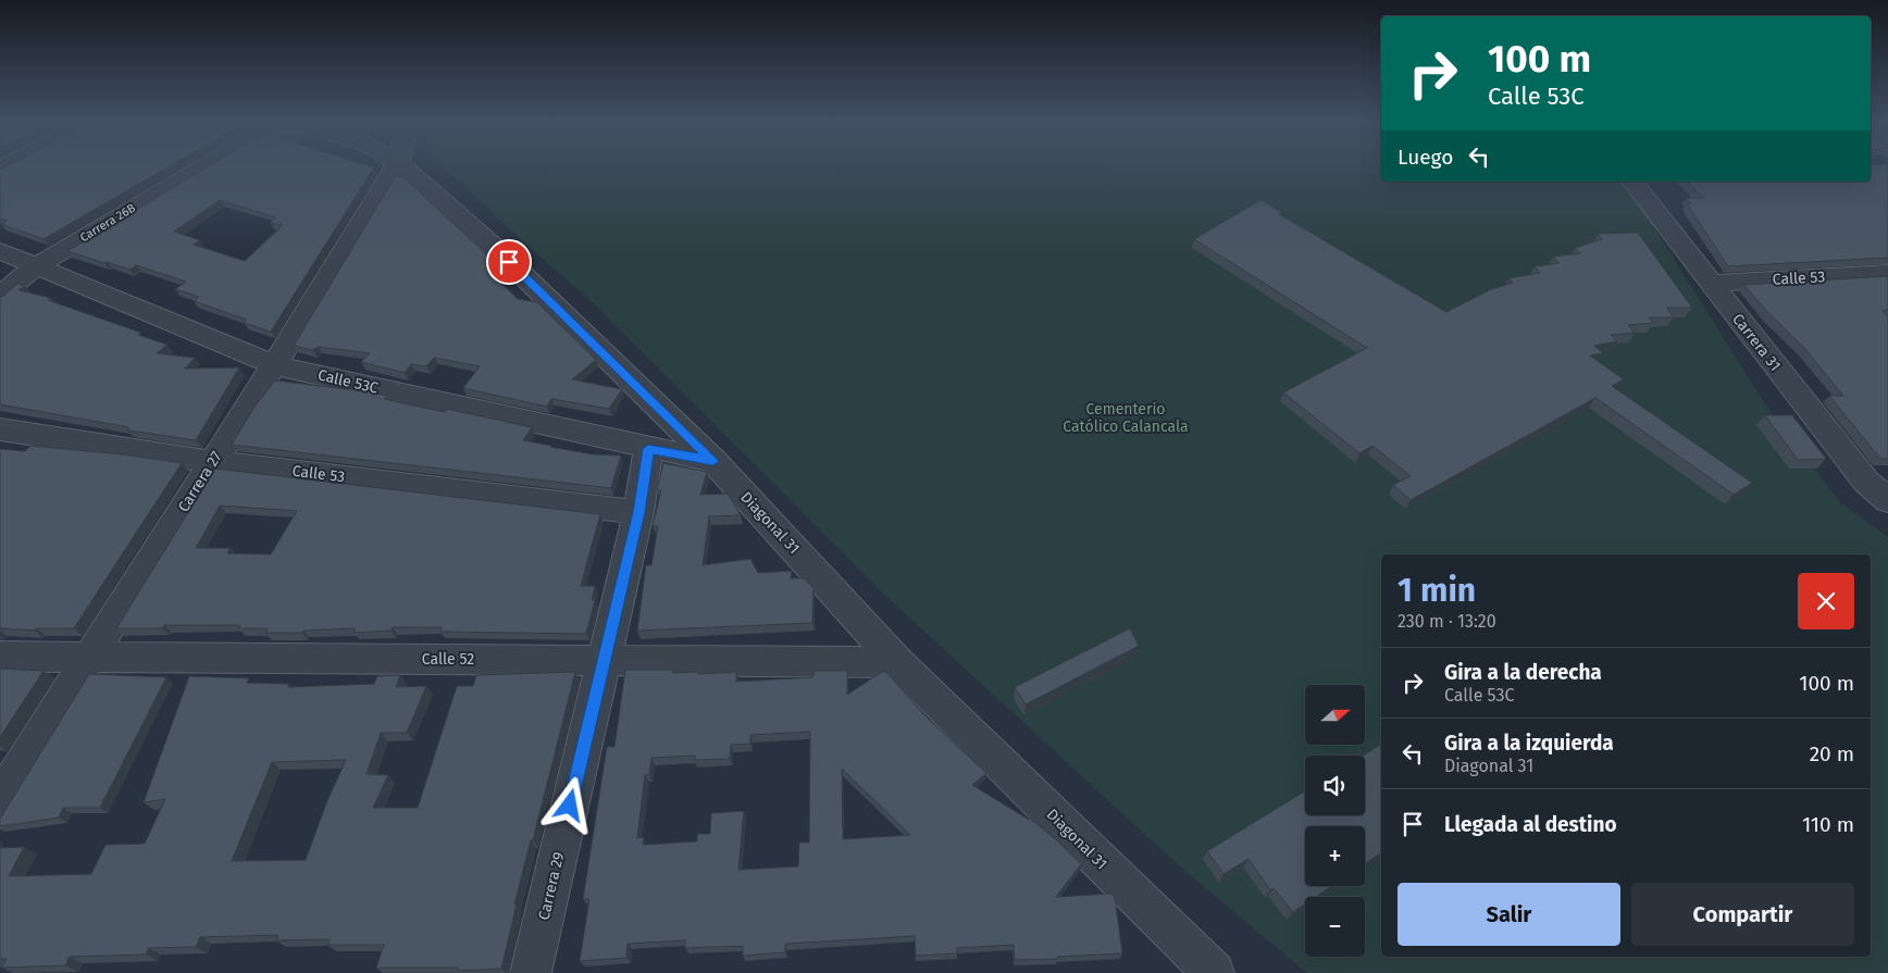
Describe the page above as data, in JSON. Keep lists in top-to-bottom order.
{
  "streets": {
    "street": [
      "Carrera 26B",
      "Calle 53",
      "Carrera 31",
      "Calle 53C",
      "Carrera 27",
      "Diagonal 31",
      "Calle 52",
      "Carrera 29"
    ]
  },
  "crossings": [
    ["Carrera 26B", "Calle 53C"],
    ["Calle 53", "Carrera 31"],
    ["Calle 53", "Carrera 27"],
    ["Calle 53", "Carrera 29"],
    ["Calle 53C", "Carrera 27"],
    ["Calle 53C", "Diagonal 31"],
    ["Calle 53C", "Carrera 29"],
    ["Carrera 27", "Calle 52"],
    ["Diagonal 31", "Calle 52"],
    ["Calle 52", "Carrera 29"]
  ],
  "parks": ["Cementerio Católico Calancala"],
  "north": "right",
  "page": {
    "turn": ["100 m", "Calle 53C"],
    "then": "Luego",
    "heading": ["1 min", "230 m · 13:20"],
    "list": [
      {
        "name": "Gira a la derecha",
        "note": "Calle 53C",
        "value": "100 m"
      },
      {
        "name": "Gira a la izquierda",
        "note": "Diagonal 31",
        "value": "20 m"
      },
      {
        "name": "Llegada al destino",
        "value": "110 m"
      }
    ],
    "map_buttons": ["+", "−"],
    "buttons": ["Salir", "Compartir"]
  }
}
